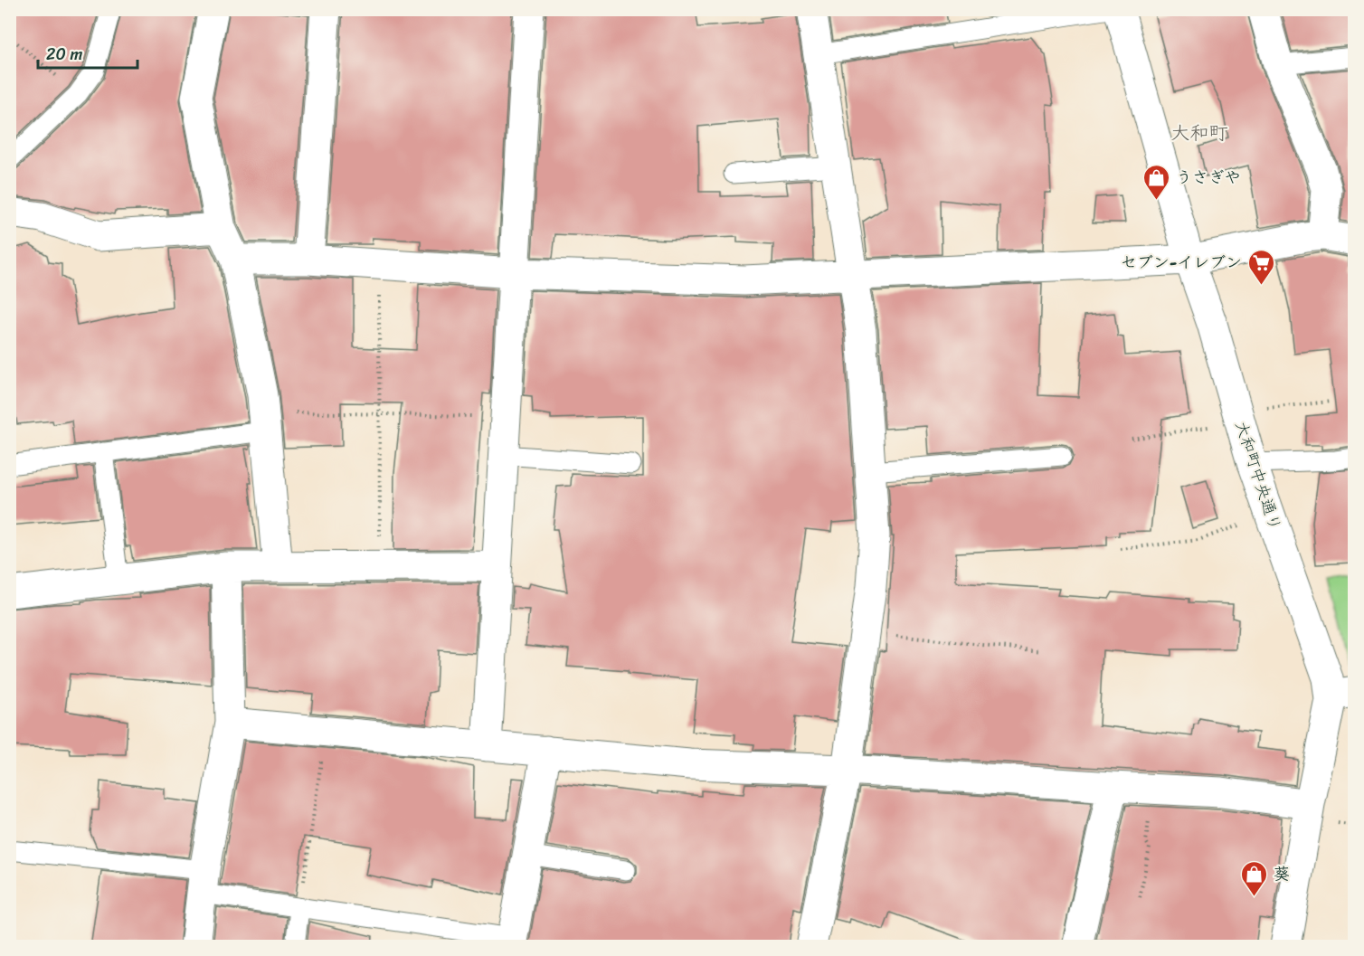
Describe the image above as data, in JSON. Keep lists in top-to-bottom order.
{
  "streets": {
    "street": ["大和町中央通り"]
  },
  "districts": ["大和町"],
  "places": {
    "shop": ["うさぎや", "葵"],
    "supermarket": ["セブン-イレブン"]
  },
  "scale_bar": "20 m"
}
